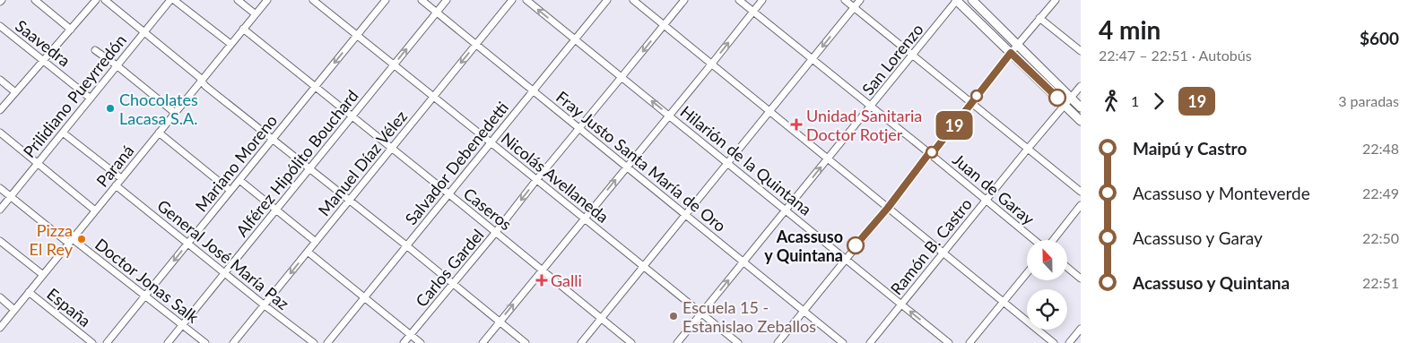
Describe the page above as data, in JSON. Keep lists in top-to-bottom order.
{
  "streets": {
    "street": [
      "Saavedra",
      "San Lorenzo",
      "Prilidiano Pueyrredón",
      "Hilarión de la Quintana",
      "Fray Justo Santa María de Oro",
      "Mariano Moreno",
      "Alférez Hipólito Bouchard",
      "Manuel Díaz Vélez",
      "Salvador Debenedetti",
      "Paraná",
      "Nicolás Avellaneda",
      "Juan de Garay",
      "Caseros",
      "Ramón B. Castro",
      "General José María Paz",
      "Carlos Gardel",
      "Doctor Jonas Salk",
      "España"
    ]
  },
  "crossings": [
    ["Saavedra", "Prilidiano Pueyrredón"],
    ["San Lorenzo", "Hilarión de la Quintana"],
    ["San Lorenzo", "Fray Justo Santa María de Oro"],
    ["San Lorenzo", "Nicolás Avellaneda"],
    ["San Lorenzo", "Juan de Garay"],
    ["Prilidiano Pueyrredón", "Doctor Jonas Salk"],
    ["Hilarión de la Quintana", "Salvador Debenedetti"],
    ["Hilarión de la Quintana", "Ramón B. Castro"],
    ["Hilarión de la Quintana", "Carlos Gardel"],
    ["Fray Justo Santa María de Oro", "Alférez Hipólito Bouchard"],
    ["Fray Justo Santa María de Oro", "Manuel Díaz Vélez"],
    ["Fray Justo Santa María de Oro", "Salvador Debenedetti"],
    ["Fray Justo Santa María de Oro", "Carlos Gardel"],
    ["Mariano Moreno", "Nicolás Avellaneda"],
    ["Mariano Moreno", "Caseros"],
    ["Mariano Moreno", "General José María Paz"],
    ["Mariano Moreno", "Doctor Jonas Salk"],
    ["Alférez Hipólito Bouchard", "Nicolás Avellaneda"],
    ["Alférez Hipólito Bouchard", "Caseros"],
    ["Alférez Hipólito Bouchard", "General José María Paz"],
    ["Alférez Hipólito Bouchard", "Doctor Jonas Salk"],
    ["Manuel Díaz Vélez", "Nicolás Avellaneda"],
    ["Manuel Díaz Vélez", "Caseros"],
    ["Manuel Díaz Vélez", "General José María Paz"],
    ["Salvador Debenedetti", "Nicolás Avellaneda"],
    ["Salvador Debenedetti", "Caseros"],
    ["Paraná", "Caseros"],
    ["Paraná", "General José María Paz"],
    ["Paraná", "Doctor Jonas Salk"],
    ["Paraná", "España"],
    ["Nicolás Avellaneda", "Carlos Gardel"],
    ["Juan de Garay", "Ramón B. Castro"],
    ["Caseros", "Carlos Gardel"]
  ],
  "places": {
    "other": [
      "Chocolates Lacasa S.A.",
      "Pizza El Rey",
      "Acassuso y Quintana",
      "Escuela 15 - Estanislao Zeballos"
    ],
    "health": ["Unidad Sanitaria Doctor Rotjer", "Galli"]
  },
  "lines": ["bus line 19"],
  "north": "top",
  "page": {
    "on_map": "19",
    "heading": ["4 min", "22:47 – 22:51 · Autobús", "$600"],
    "legs": ["1", "19", "3 paradas"],
    "list": [
      {
        "name": "Maipú y Castro",
        "value": "22:48"
      },
      {
        "name": "Acassuso y Monteverde",
        "value": "22:49"
      },
      {
        "name": "Acassuso y Garay",
        "value": "22:50"
      },
      {
        "name": "Acassuso y Quintana",
        "value": "22:51"
      }
    ]
  }
}
